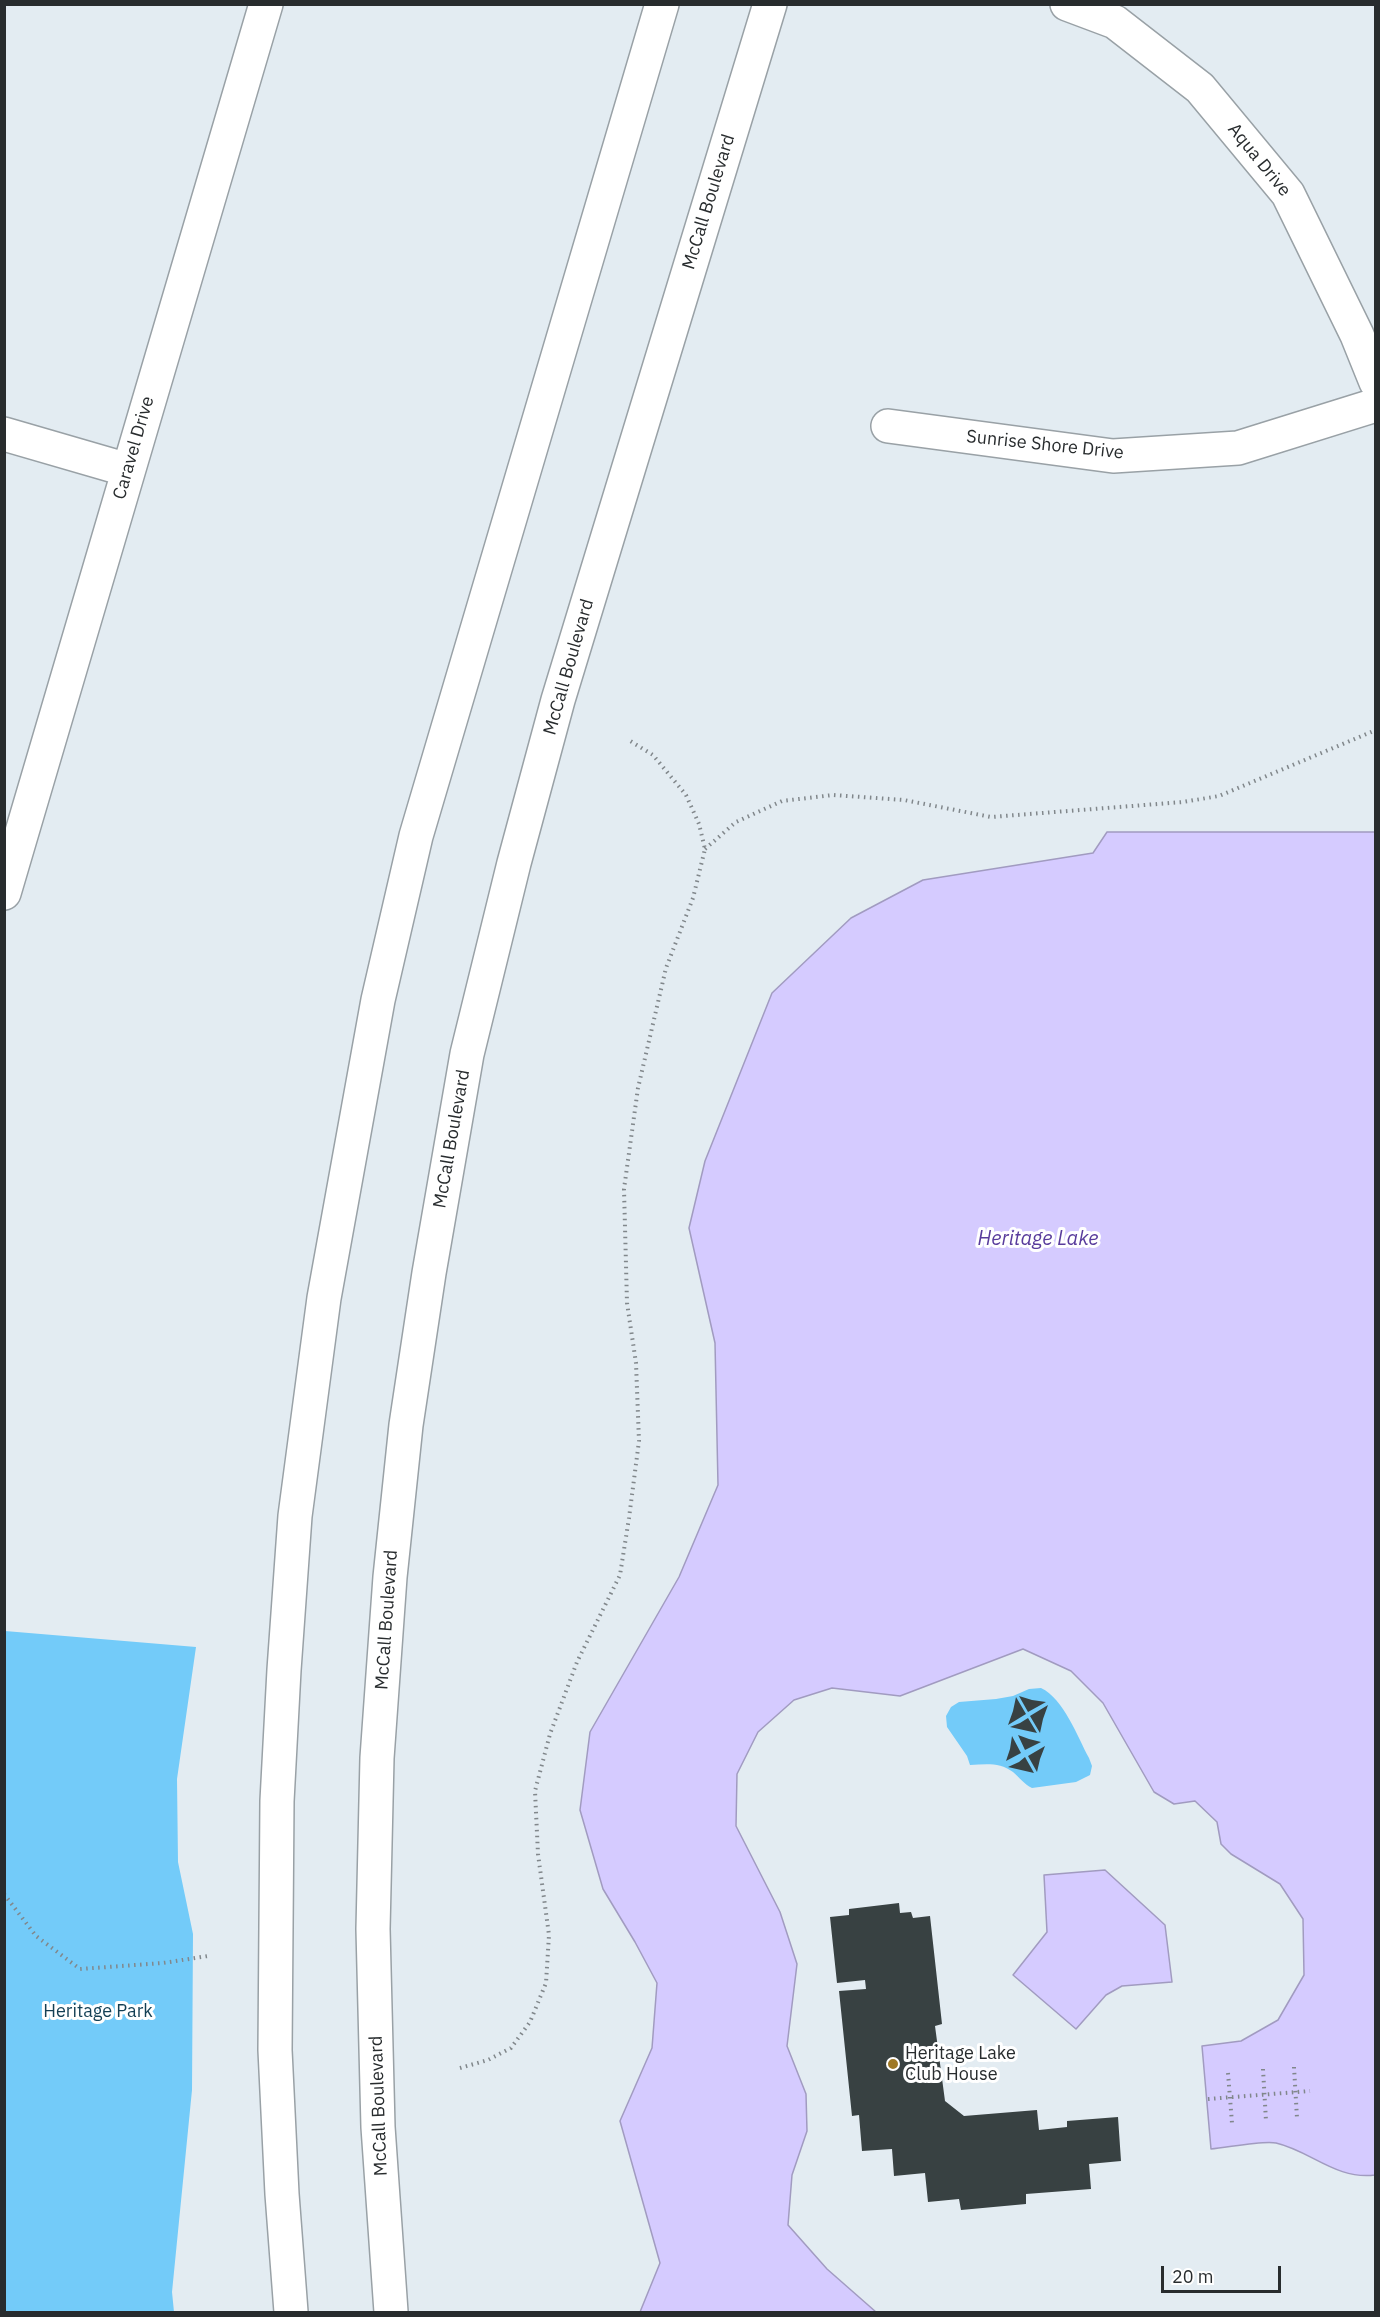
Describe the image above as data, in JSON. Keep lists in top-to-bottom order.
{
  "streets": {
    "main road": [
      "Aqua Drive",
      "McCall Boulevard",
      "Sunrise Shore Drive",
      "Caravel Drive"
    ]
  },
  "water": ["Heritage Lake"],
  "parks": ["Heritage Park"],
  "places": ["Heritage Lake Club House"],
  "scale_bar": "20 m"
}
